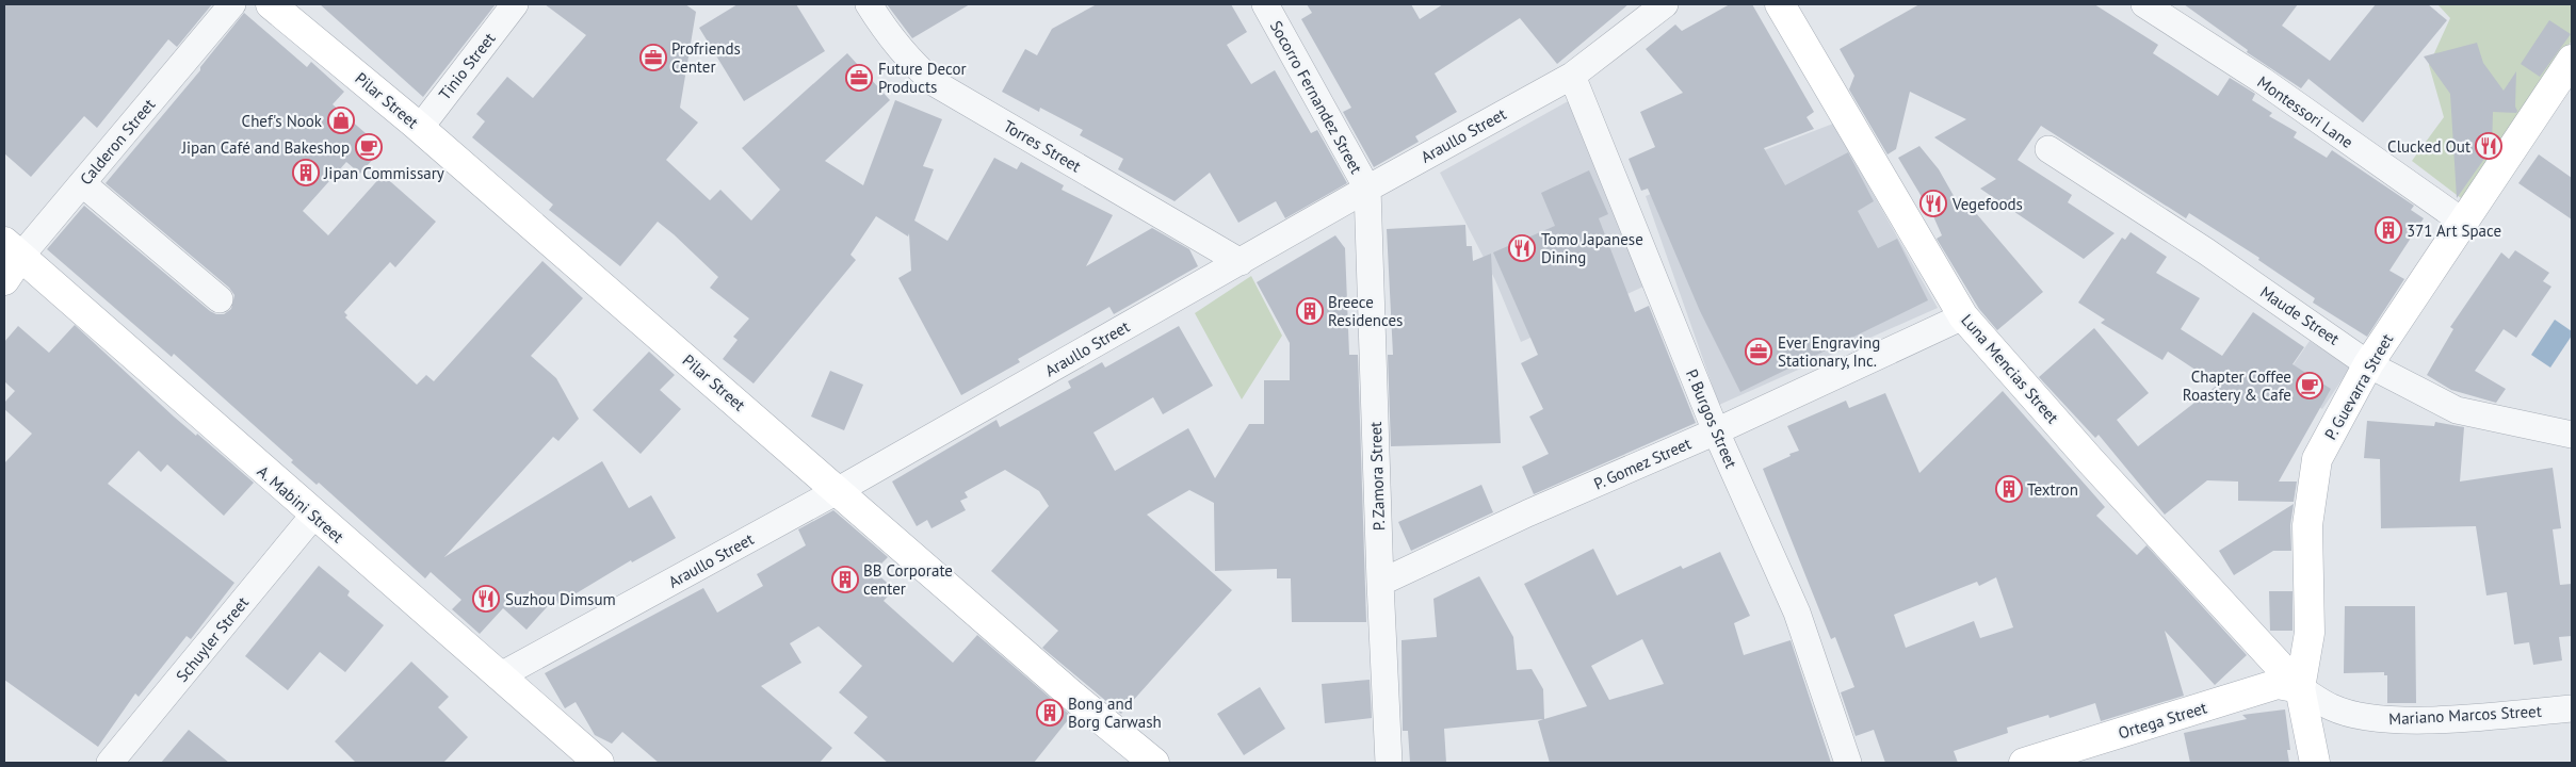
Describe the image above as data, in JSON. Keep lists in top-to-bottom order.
{
  "streets": {
    "street": [
      "Tinio Street",
      "Socorro Fernandez Street",
      "Pilar Street",
      "Montessori Lane",
      "Araullo Street",
      "Calderon Street",
      "Torres Street",
      "Maude Street",
      "Luna Mencias Street",
      "P. Guevarra Street",
      "P. Burgos Street",
      "P. Gomez Street",
      "P. Zamora Street",
      "A. Mabini Street",
      "Schuyler Street",
      "Mariano Marcos Street",
      "Ortega Street"
    ]
  },
  "crossings": [
    ["Tinio Street", "Pilar Street"],
    ["Socorro Fernandez Street", "Araullo Street"],
    ["Socorro Fernandez Street", "P. Zamora Street"],
    ["Pilar Street", "Araullo Street"],
    ["Montessori Lane", "P. Guevarra Street"],
    ["Araullo Street", "Torres Street"],
    ["Araullo Street", "P. Burgos Street"],
    ["Araullo Street", "P. Zamora Street"],
    ["Araullo Street", "A. Mabini Street"],
    ["Calderon Street", "A. Mabini Street"],
    ["Maude Street", "P. Guevarra Street"],
    ["Luna Mencias Street", "P. Guevarra Street"],
    ["Luna Mencias Street", "P. Gomez Street"],
    ["Luna Mencias Street", "Mariano Marcos Street"],
    ["Luna Mencias Street", "Ortega Street"],
    ["P. Guevarra Street", "Mariano Marcos Street"],
    ["P. Guevarra Street", "Ortega Street"],
    ["P. Burgos Street", "P. Gomez Street"],
    ["P. Gomez Street", "P. Zamora Street"],
    ["A. Mabini Street", "Schuyler Street"],
    ["Mariano Marcos Street", "Ortega Street"]
  ],
  "places": {
    "office": ["Profriends Center", "Future Decor Products", "Ever Engraving Stationary, Inc."],
    "shop": ["Chef's Nook"],
    "restaurant": [
      "Clucked Out",
      "Vegefoods",
      "Tomo Japanese Dining",
      "Suzhou Dimsum"
    ],
    "cafe": ["Jipan Café and Bakeshop", "Chapter Coffee Roastery & Cafe"],
    "building": [
      "Jipan Commissary",
      "371 Art Space",
      "Breece Residences",
      "Textron",
      "BB Corporate center",
      "Bong and Borg Carwash"
    ]
  }
}
